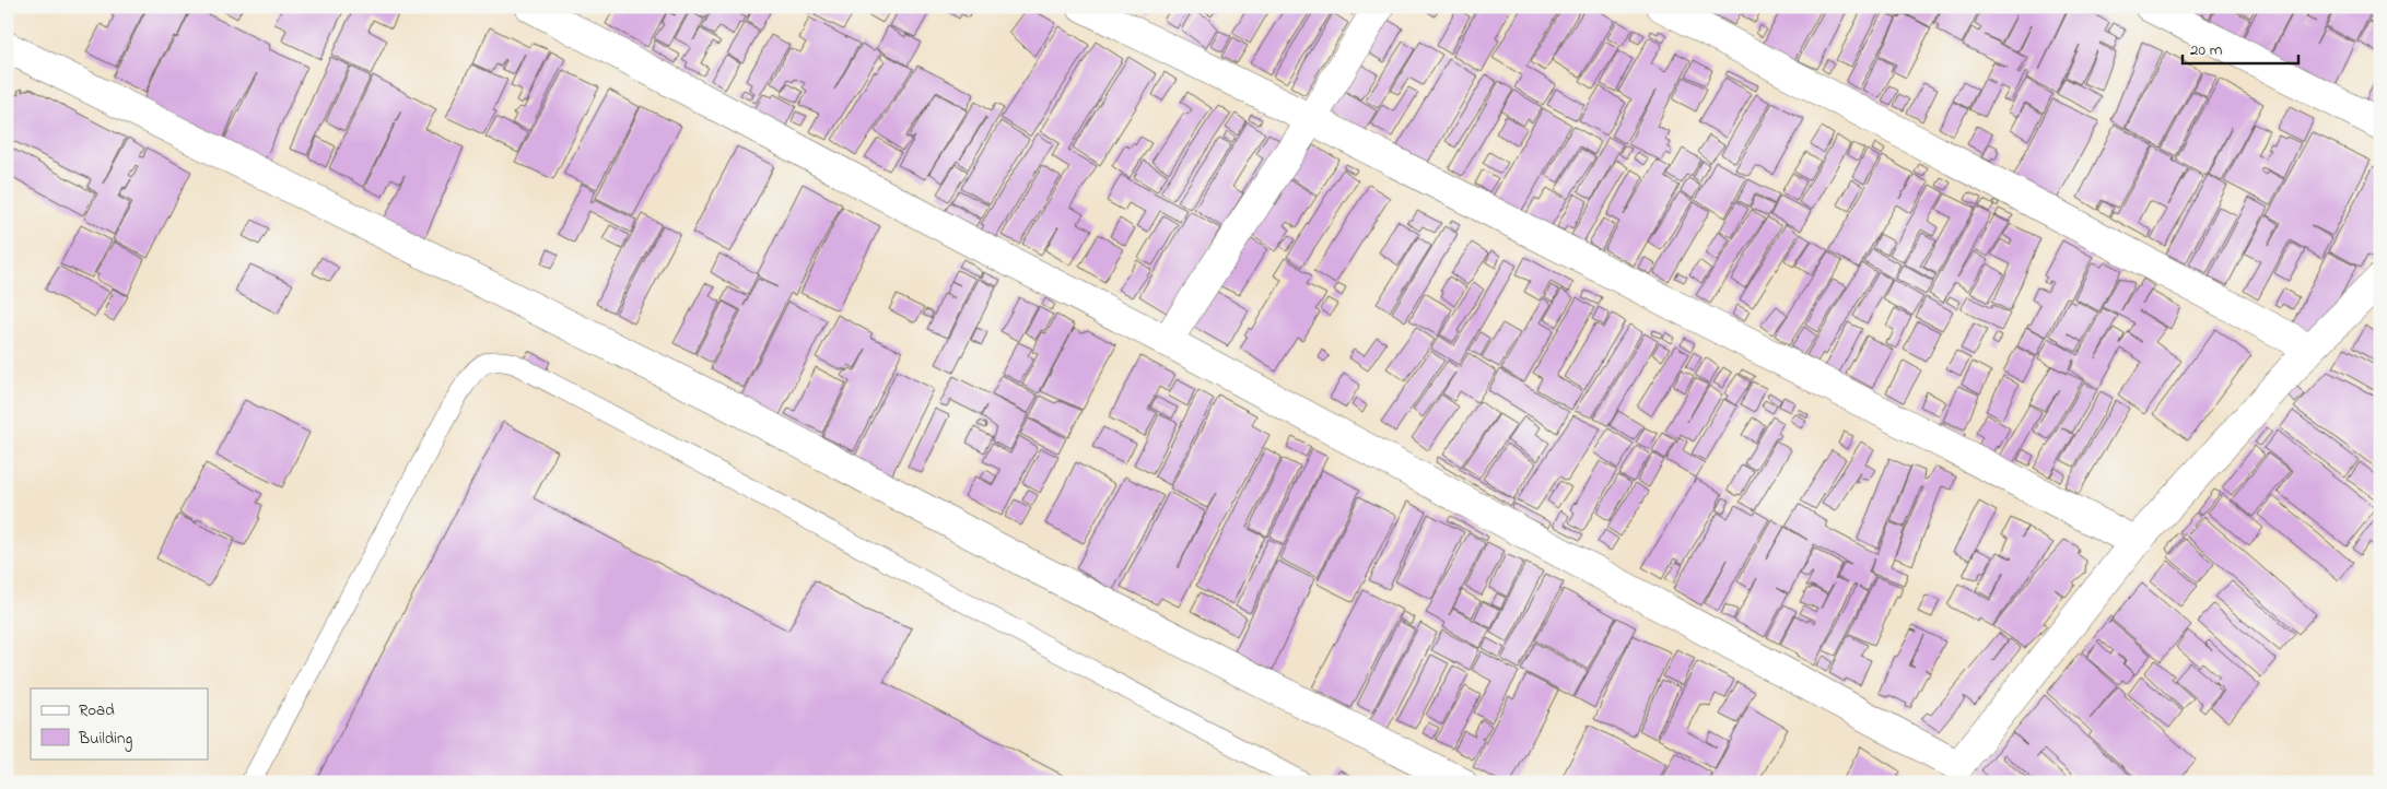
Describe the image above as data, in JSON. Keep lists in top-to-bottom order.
{
  "legend": ["Road", "Building"],
  "scale_bar": "20 m"
}
